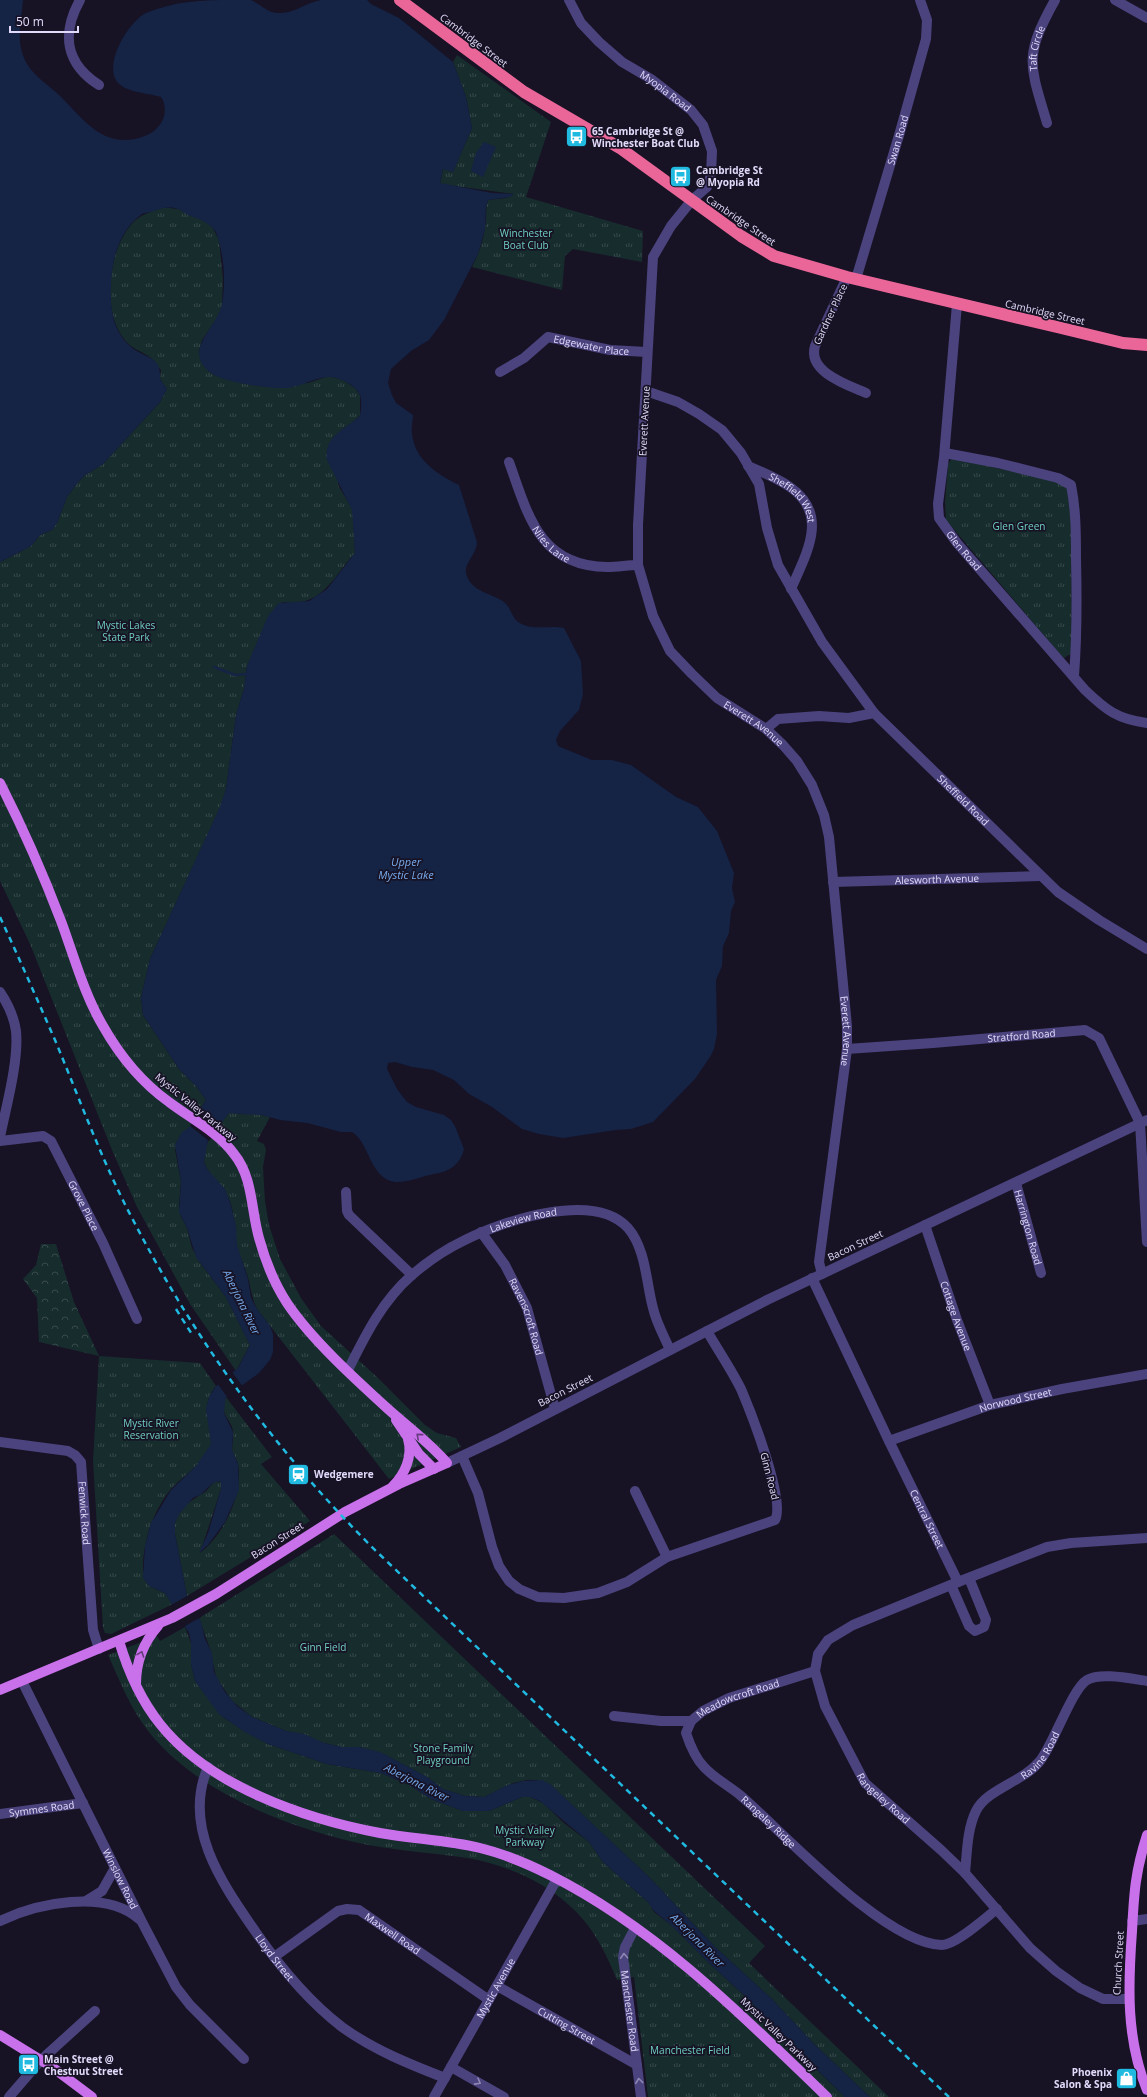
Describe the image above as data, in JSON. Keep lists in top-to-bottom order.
{
  "streets": {
    "highway": ["Cambridge Street"],
    "main road": ["Mystic Valley Parkway", "Bacon Street", "Church Street"],
    "street": [
      "Taft Circle",
      "Myopia Road",
      "Swan Road",
      "Gardner Place",
      "Edgewater Place",
      "Everett Avenue",
      "Sheffield West",
      "Niles Lane",
      "Glen Road",
      "Sheffield Road",
      "Alesworth Avenue",
      "Stratford Road",
      "Grove Place",
      "Lakeview Road",
      "Harrington Road",
      "Cottage Avenue",
      "Ravenscroft Road",
      "Norwood Street",
      "Ginn Road",
      "Fenwick Road",
      "Central Street",
      "Meadowcroft Road",
      "Ravine Road",
      "Rangeley Road",
      "Symmes Road",
      "Rangeley Ridge",
      "Winslow Road",
      "Maxwell Road",
      "Lloyd Street",
      "Mystic Avenue",
      "Manchester Road",
      "Cutting Street"
    ]
  },
  "crossings": [
    ["Cambridge Street", "Myopia Road"],
    ["Cambridge Street", "Swan Road"],
    ["Cambridge Street", "Gardner Place"],
    ["Cambridge Street", "Everett Avenue"],
    ["Cambridge Street", "Glen Road"],
    ["Myopia Road", "Everett Avenue"],
    ["Swan Road", "Gardner Place"],
    ["Edgewater Place", "Everett Avenue"],
    ["Everett Avenue", "Sheffield West"],
    ["Everett Avenue", "Niles Lane"],
    ["Everett Avenue", "Alesworth Avenue"],
    ["Everett Avenue", "Stratford Road"],
    ["Everett Avenue", "Bacon Street"],
    ["Everett Avenue", "Central Street"],
    ["Sheffield West", "Sheffield Road"],
    ["Sheffield Road", "Alesworth Avenue"],
    ["Stratford Road", "Bacon Street"],
    ["Mystic Valley Parkway", "Lakeview Road"],
    ["Mystic Valley Parkway", "Bacon Street"],
    ["Mystic Valley Parkway", "Lloyd Street"],
    ["Mystic Valley Parkway", "Mystic Avenue"],
    ["Mystic Valley Parkway", "Manchester Road"],
    ["Lakeview Road", "Bacon Street"],
    ["Lakeview Road", "Ravenscroft Road"],
    ["Harrington Road", "Bacon Street"],
    ["Bacon Street", "Cottage Avenue"],
    ["Bacon Street", "Ravenscroft Road"],
    ["Bacon Street", "Ginn Road"],
    ["Bacon Street", "Fenwick Road"],
    ["Bacon Street", "Central Street"],
    ["Bacon Street", "Winslow Road"],
    ["Cottage Avenue", "Norwood Street"],
    ["Norwood Street", "Central Street"],
    ["Central Street", "Rangeley Road"],
    ["Meadowcroft Road", "Rangeley Road"],
    ["Meadowcroft Road", "Rangeley Ridge"],
    ["Ravine Road", "Rangeley Road"],
    ["Rangeley Road", "Rangeley Ridge"],
    ["Rangeley Road", "Church Street"],
    ["Symmes Road", "Winslow Road"],
    ["Maxwell Road", "Lloyd Street"],
    ["Maxwell Road", "Mystic Avenue"],
    ["Lloyd Street", "Mystic Avenue"],
    ["Mystic Avenue", "Cutting Street"],
    ["Manchester Road", "Cutting Street"]
  ],
  "one_way": ["Manchester Road"],
  "water": ["Upper Mystic Lake", "Aberjona River"],
  "parks": [
    "Winchester Boat Club",
    "Glen Green",
    "Mystic Lakes State Park",
    "Mystic River Reservation",
    "Ginn Field",
    "Stone Family Playground",
    "Mystic Valley Parkway",
    "Manchester Field"
  ],
  "places": {
    "bus stop": ["65 Cambridge St @ Winchester Boat Club", "Cambridge St @ Myopia Rd", "Main Street @ Chestnut Street"],
    "station": ["Wedgemere"],
    "shop": ["Phoenix Salon & Spa"]
  },
  "scale_bar": "50 m"
}
